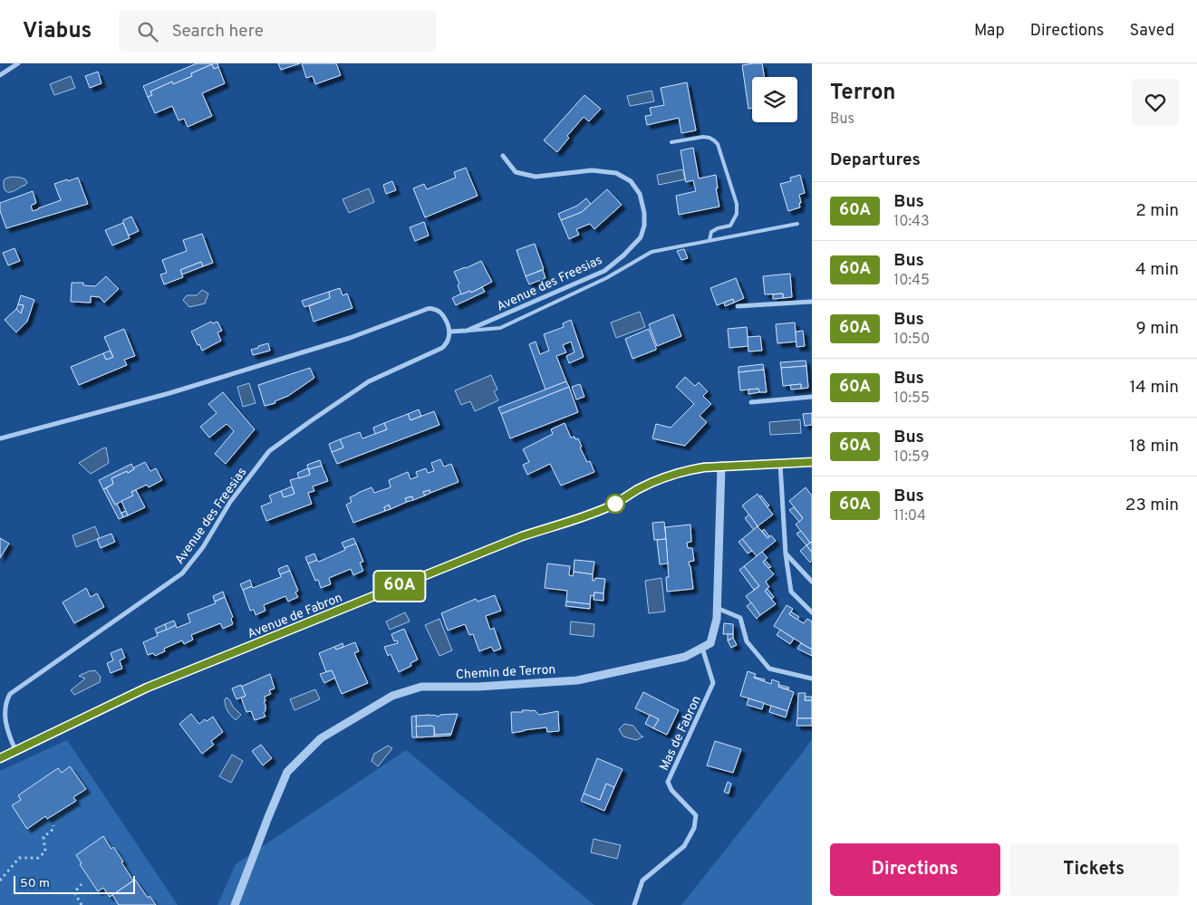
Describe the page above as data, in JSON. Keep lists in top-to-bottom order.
{
  "streets": {
    "street": [
      "Avenue des Freesias",
      "Avenue de Fabron",
      "Chemin de Terron",
      "Mas de Fabron"
    ]
  },
  "crossings": [
    ["Avenue des Freesias", "Avenue de Fabron"],
    ["Avenue de Fabron", "Chemin de Terron"],
    ["Chemin de Terron", "Mas de Fabron"]
  ],
  "lines": ["bus line 60A"],
  "scale_bar": "50 m",
  "page": {
    "header": "Viabus",
    "search": "Search here",
    "nav": ["Map", "Directions", "Saved"],
    "on_map": "60A",
    "heading": [
      ["Terron", "Bus"],
      "Departures"
    ],
    "list": [
      {
        "mark": "60A",
        "name": "Bus",
        "note": "10:43",
        "value": "2 min"
      },
      {
        "mark": "60A",
        "name": "Bus",
        "note": "10:45",
        "value": "4 min"
      },
      {
        "mark": "60A",
        "name": "Bus",
        "note": "10:50",
        "value": "9 min"
      },
      {
        "mark": "60A",
        "name": "Bus",
        "note": "10:55",
        "value": "14 min"
      },
      {
        "mark": "60A",
        "name": "Bus",
        "note": "10:59",
        "value": "18 min"
      },
      {
        "mark": "60A",
        "name": "Bus",
        "note": "11:04",
        "value": "23 min"
      }
    ],
    "buttons": ["Directions", "Tickets"],
    "scale": "50 m"
  }
}
